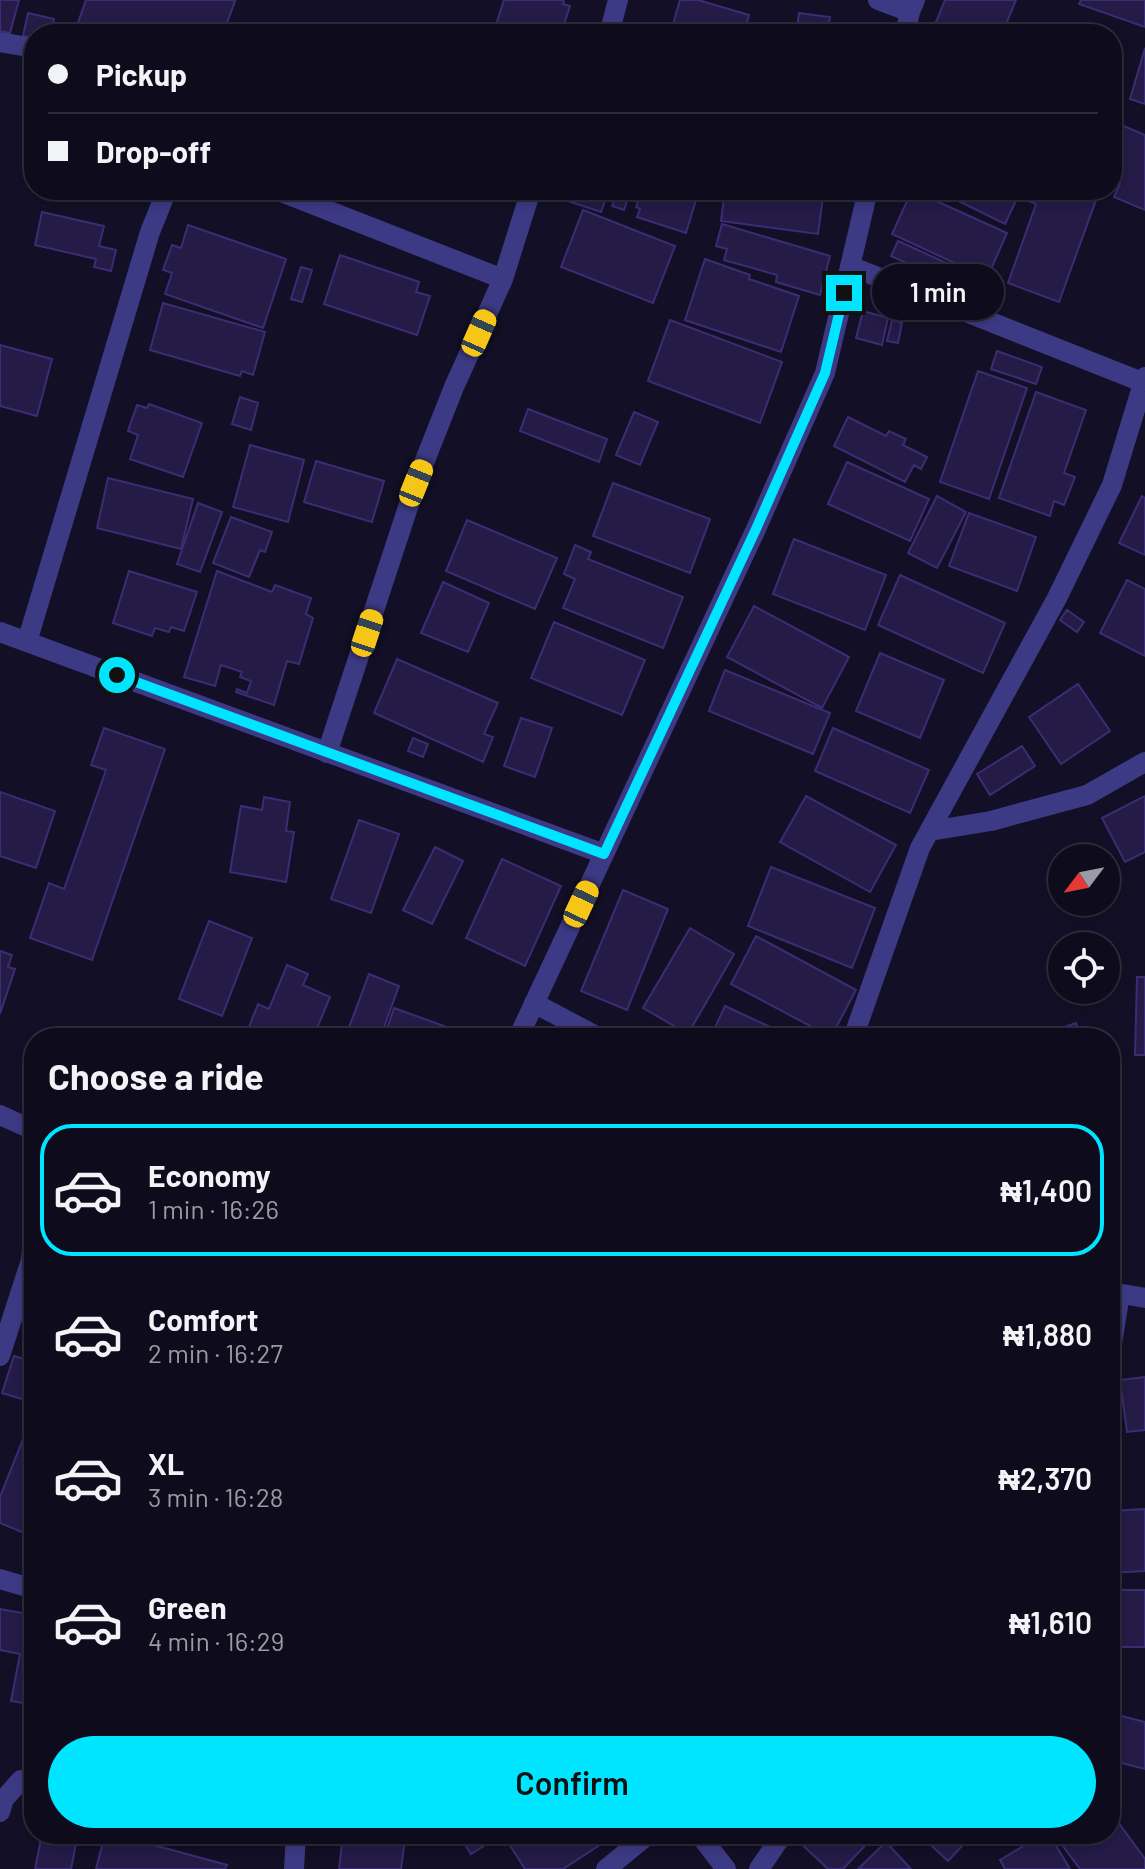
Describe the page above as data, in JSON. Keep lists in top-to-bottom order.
{
  "north": "bottom left",
  "page": {
    "banner": ["Pickup", "Drop-off"],
    "bubble": "1 min",
    "heading": "Choose a ride",
    "list": [
      {
        "name": "Economy",
        "note": "1 min · 16:26",
        "value": "₦1,400"
      },
      {
        "name": "Comfort",
        "note": "2 min · 16:27",
        "value": "₦1,880"
      },
      {
        "name": "XL",
        "note": "3 min · 16:28",
        "value": "₦2,370"
      },
      {
        "name": "Green",
        "note": "4 min · 16:29",
        "value": "₦1,610"
      }
    ],
    "buttons": "Confirm"
  }
}
